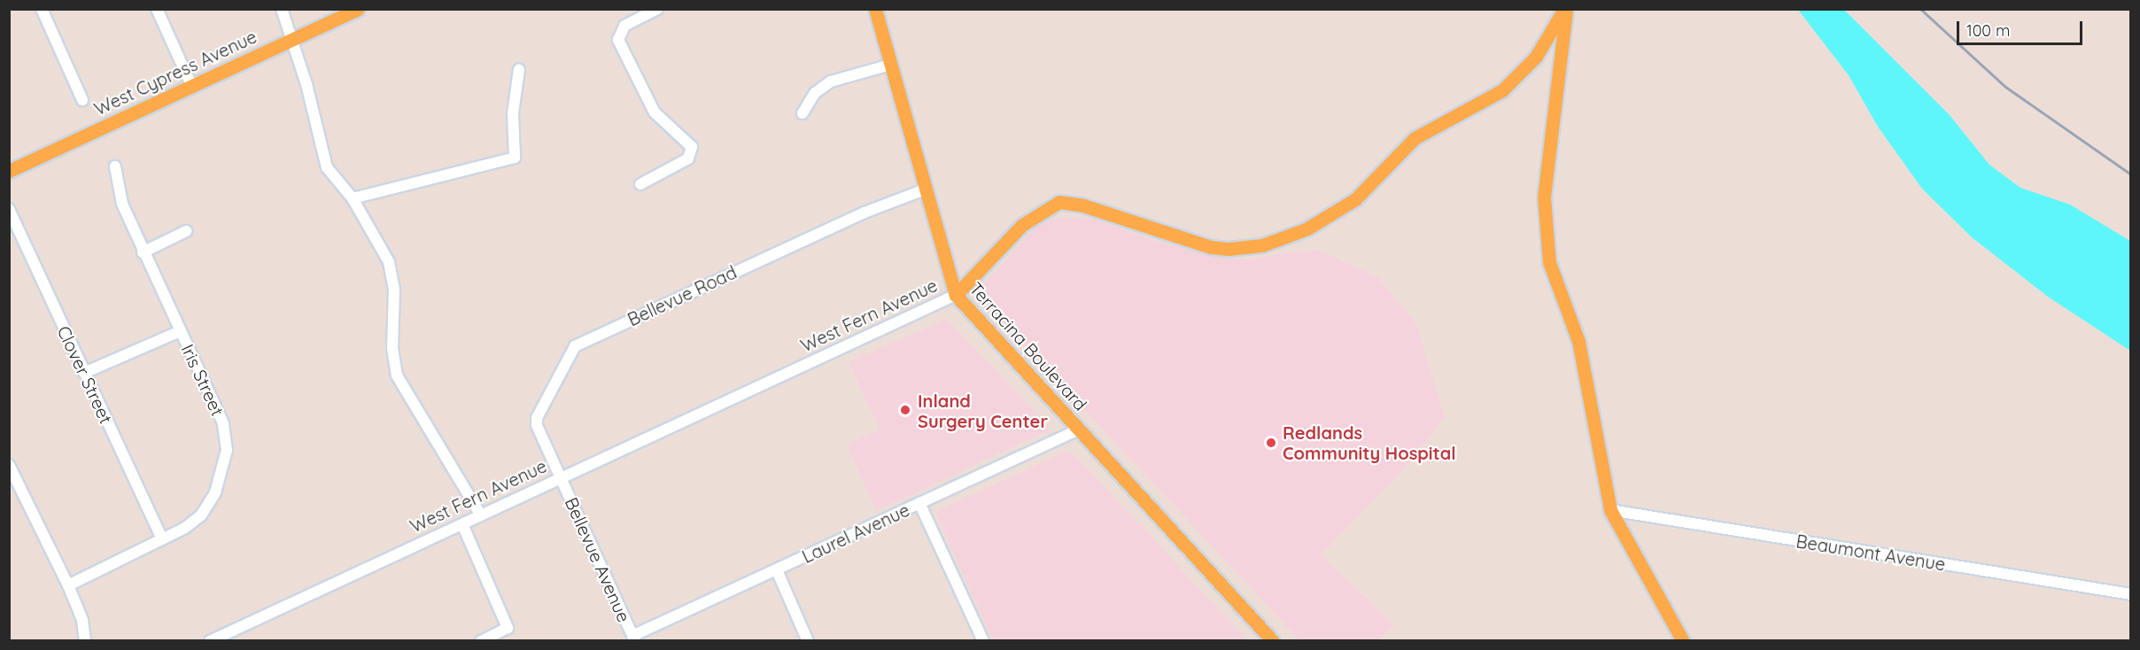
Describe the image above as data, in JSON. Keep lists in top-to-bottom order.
{
  "streets": {
    "main road": ["West Cypress Avenue", "West Fern Avenue", "Terracina Boulevard"],
    "street": [
      "Bellevue Road",
      "Clover Street",
      "Iris Street",
      "Laurel Avenue",
      "Beaumont Avenue",
      "Bellevue Avenue"
    ]
  },
  "crossings": [
    ["Bellevue Road", "West Fern Avenue"],
    ["Bellevue Road", "Terracina Boulevard"],
    ["Bellevue Road", "Bellevue Avenue"],
    ["West Fern Avenue", "Terracina Boulevard"],
    ["West Fern Avenue", "Bellevue Avenue"],
    ["Terracina Boulevard", "Laurel Avenue"],
    ["Clover Street", "Iris Street"],
    ["Laurel Avenue", "Bellevue Avenue"]
  ],
  "places": ["Inland Surgery Center", "Redlands Community Hospital"],
  "scale_bar": "100 m"
}
